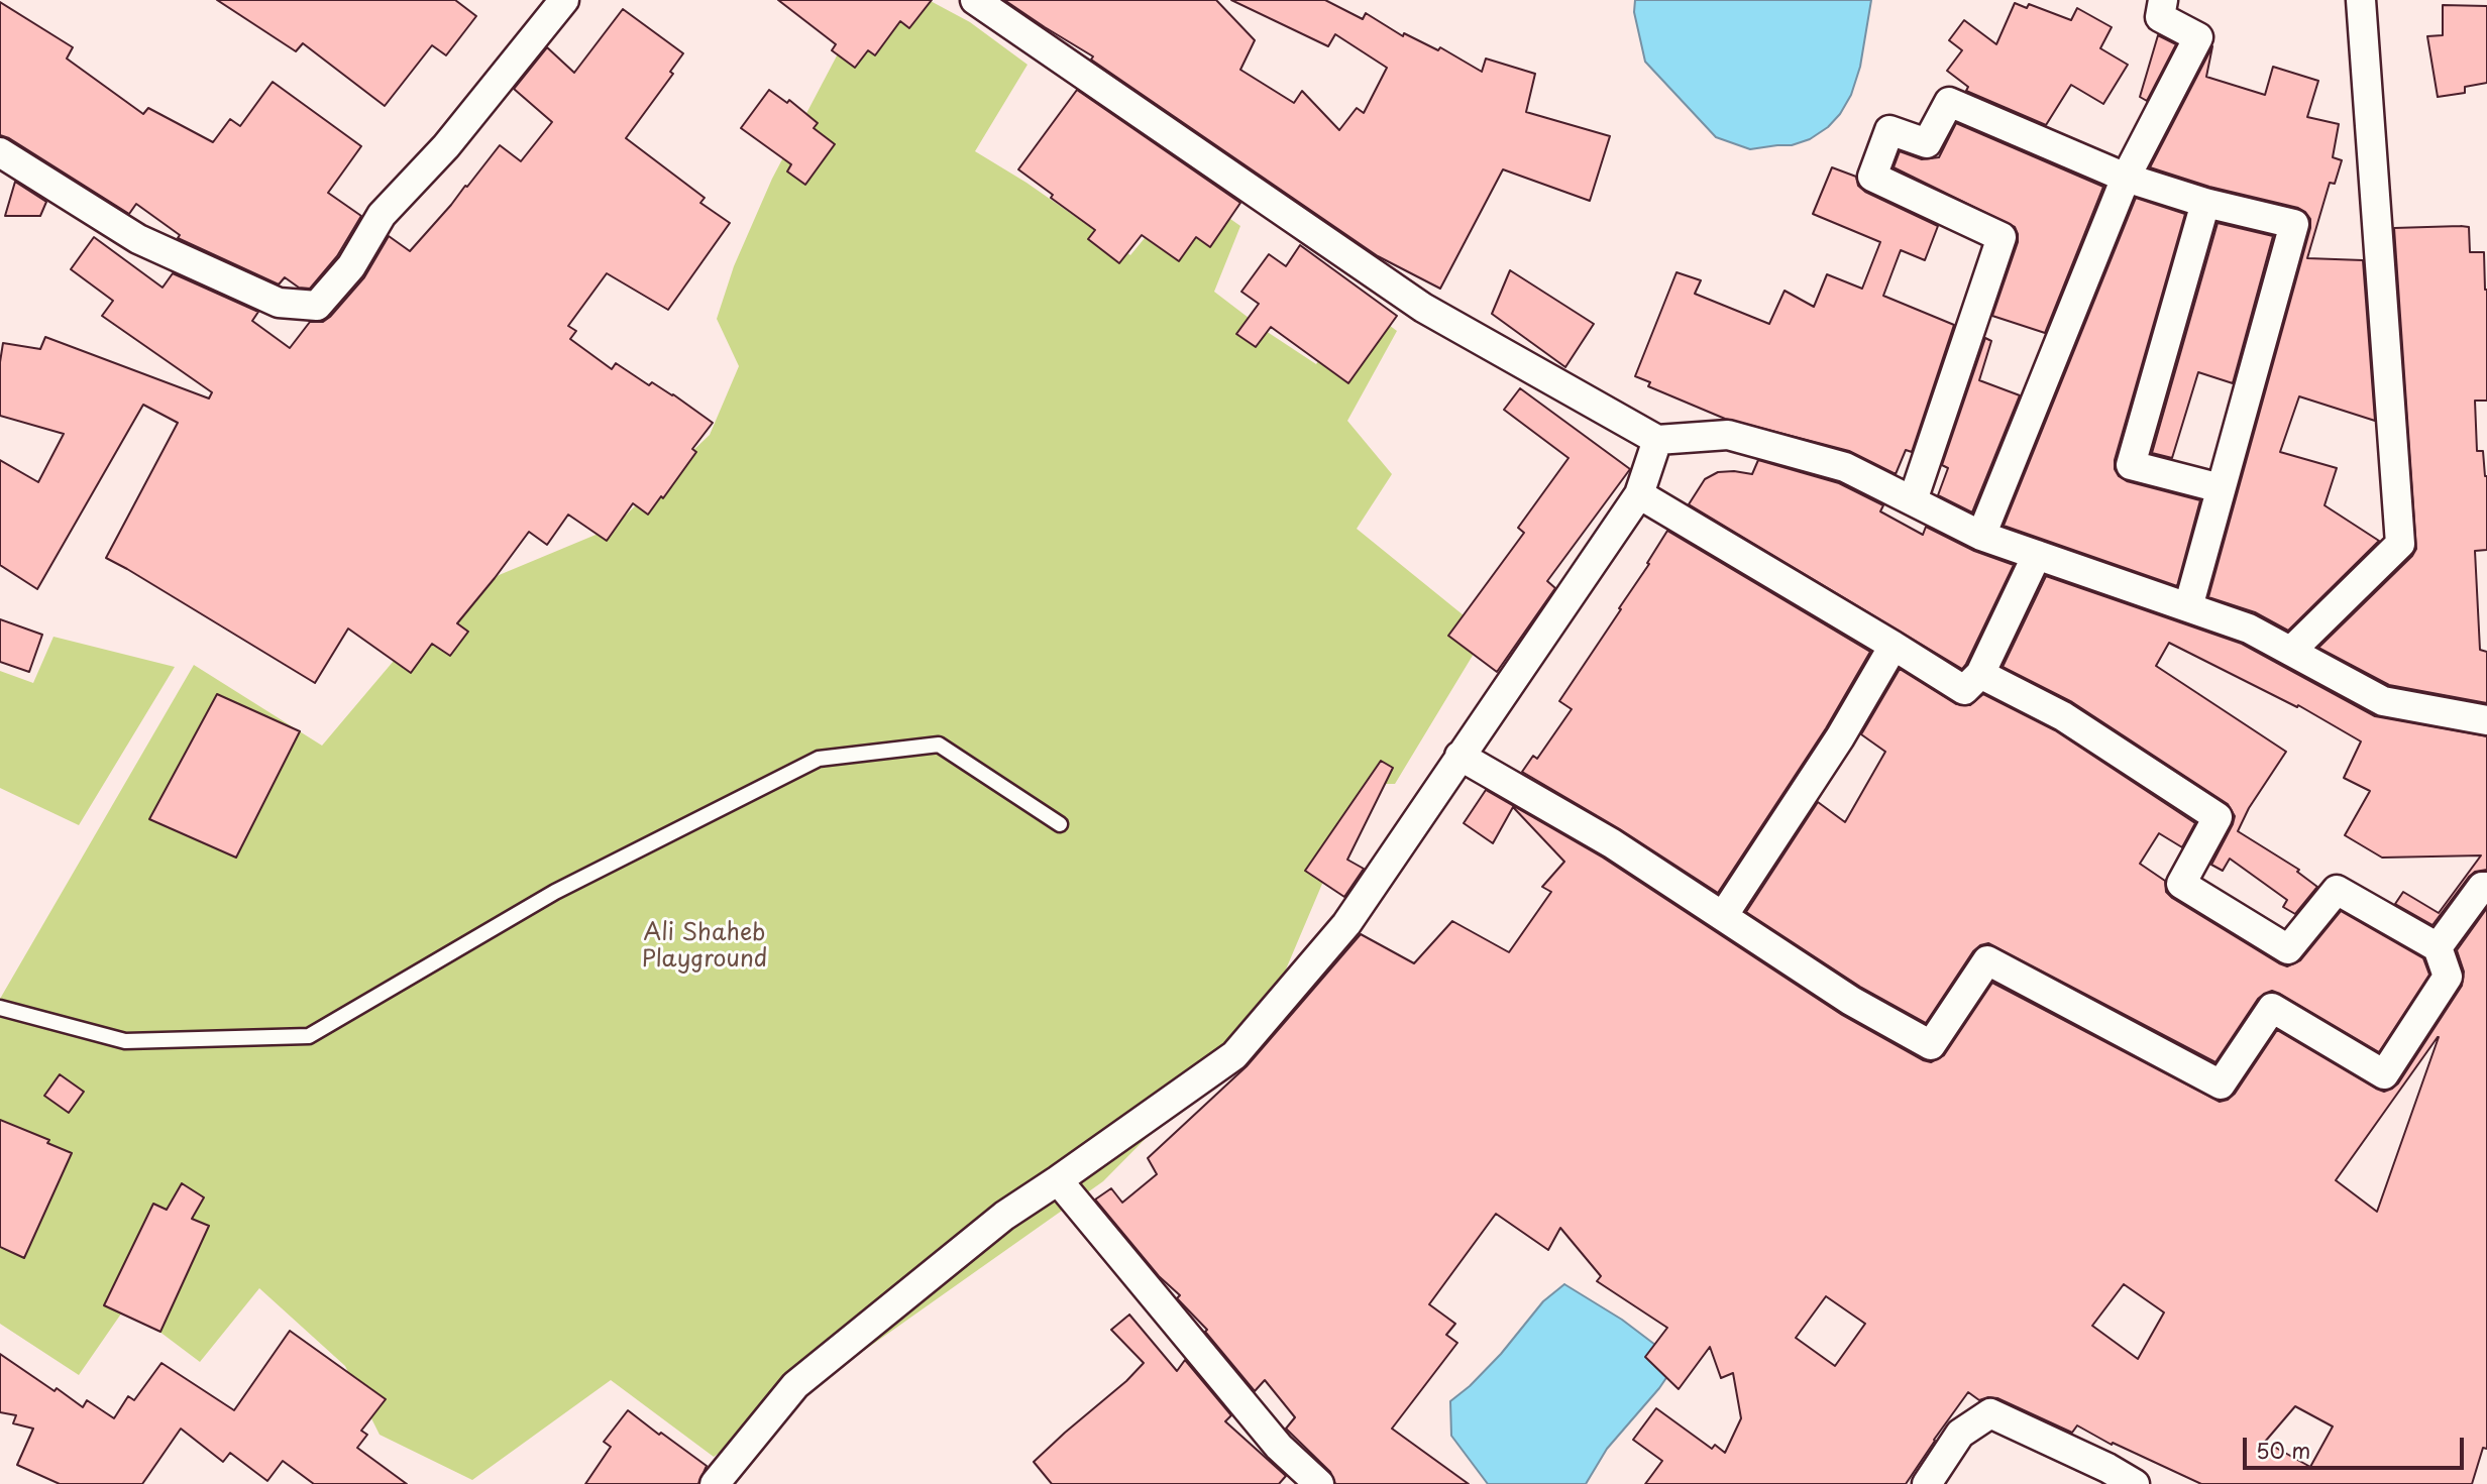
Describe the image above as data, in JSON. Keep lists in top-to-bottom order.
{
  "parks": ["Ali Shaheb Playground"],
  "scale_bar": "50 m"
}
